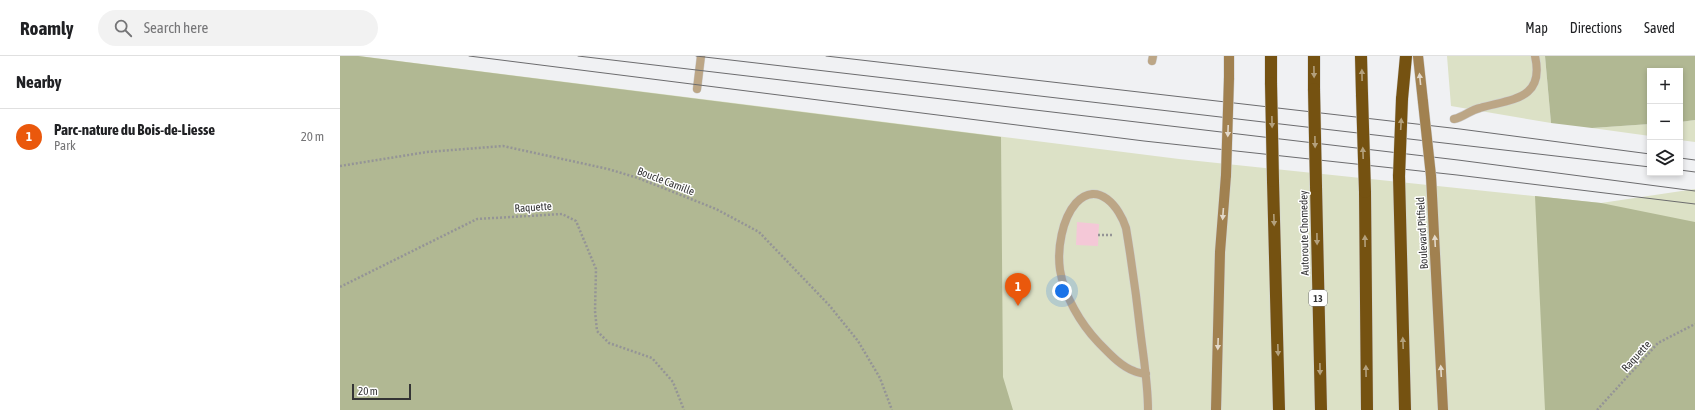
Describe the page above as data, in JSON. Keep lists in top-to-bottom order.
{
  "streets": {
    "highway": ["Autoroute Chomedey", "13"],
    "main road": ["Boulevard Pitfield"],
    "path": ["Boucle Camille", "Raquette"]
  },
  "one_way": ["Boulevard Pitfield"],
  "scale_bar": "20 m",
  "page": {
    "header": "Roamly",
    "search": "Search here",
    "nav": ["Map", "Directions", "Saved"],
    "heading": "Nearby",
    "map_buttons": ["+", "−"],
    "list": [
      {
        "mark": "1",
        "name": "Parc-nature du Bois-de-Liesse",
        "note": "Park",
        "value": "20 m"
      }
    ],
    "pins": "1",
    "scale": "20 m"
  }
}
